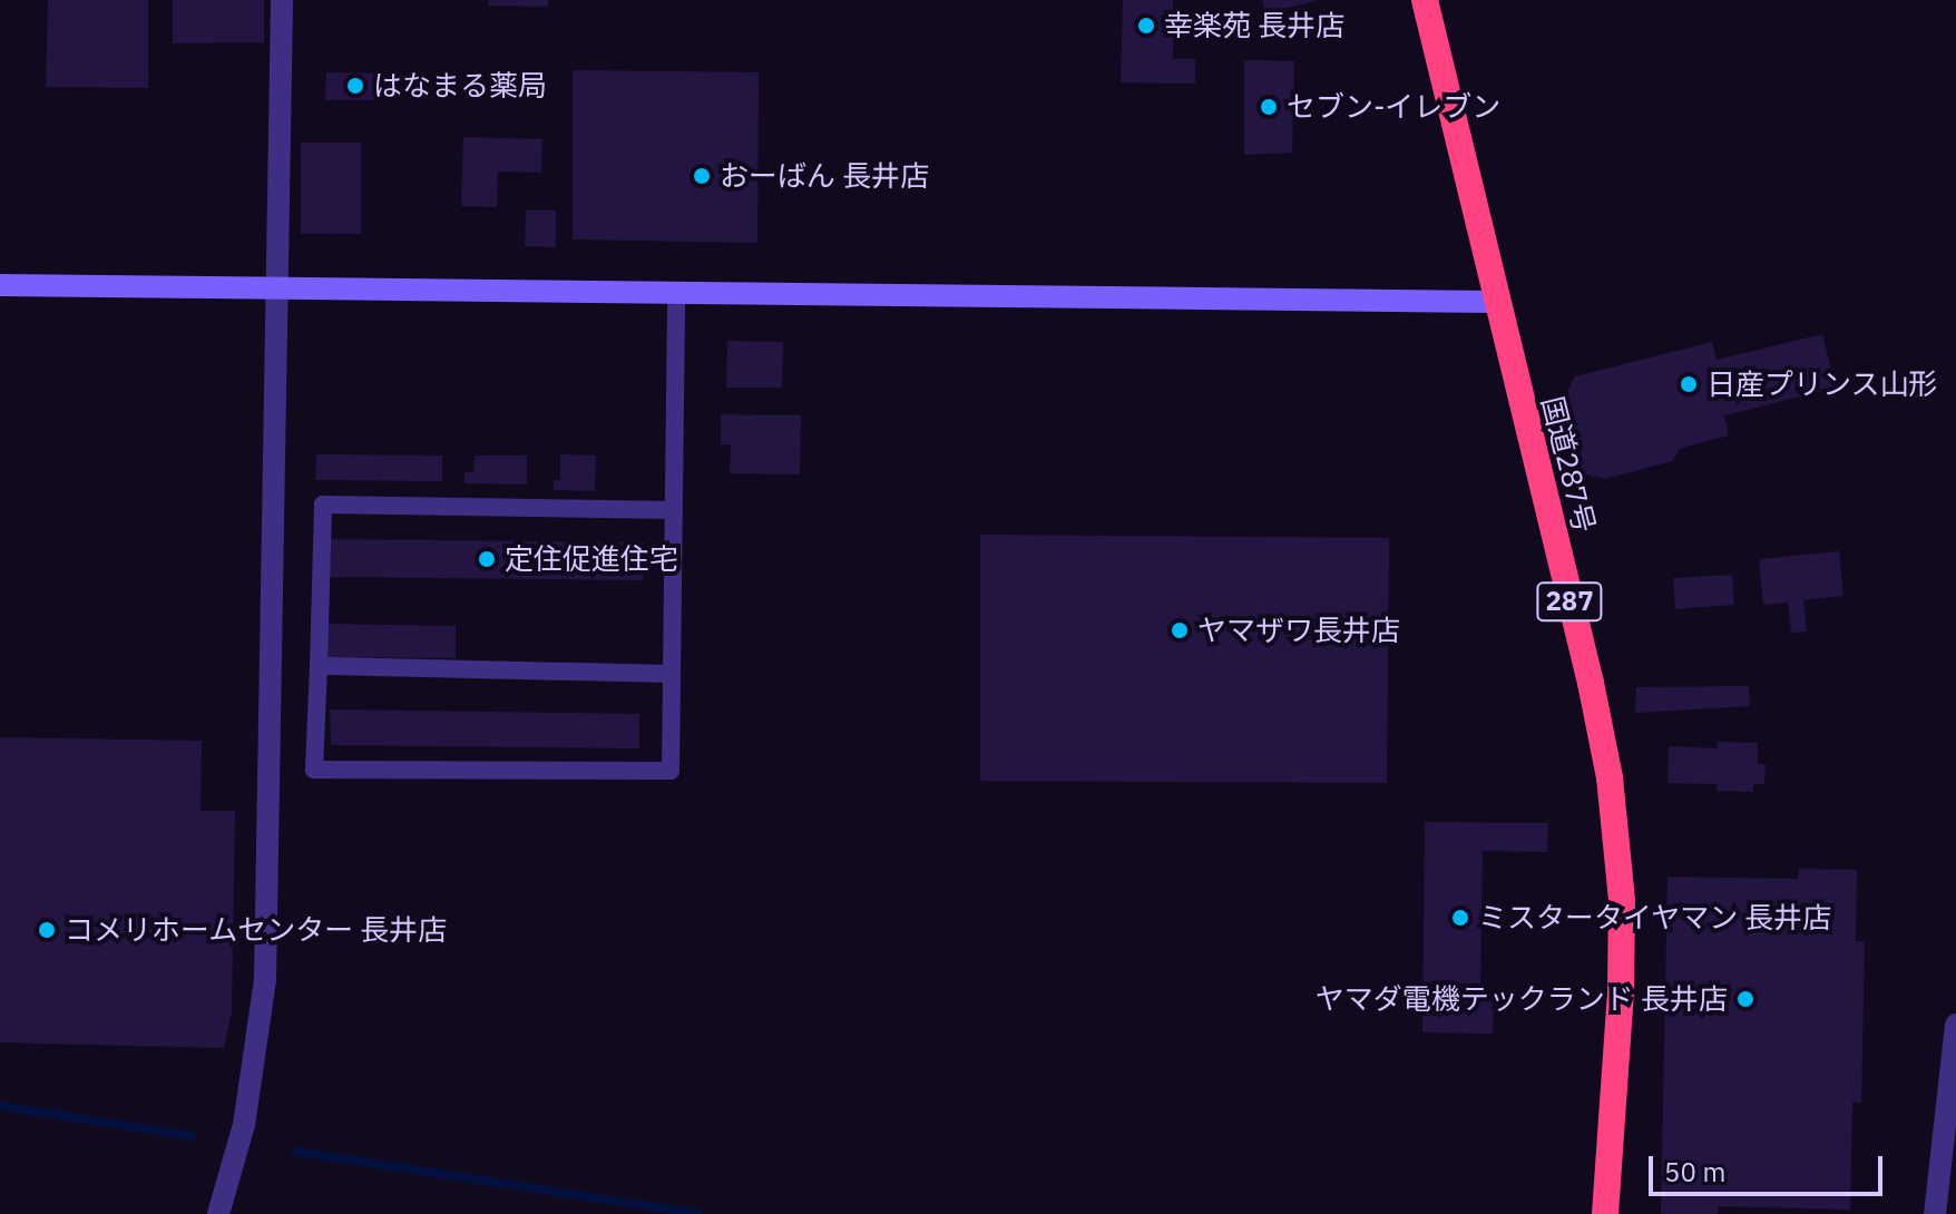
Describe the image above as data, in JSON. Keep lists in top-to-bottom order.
{
  "streets": {
    "highway": ["国道287号", "287"]
  },
  "places": [
    "幸楽苑 長井店",
    "はなまる薬局",
    "セブン-イレブン",
    "おーばん 長井店",
    "日産プリンス山形",
    "定住促進住宅",
    "ヤマザワ長井店",
    "ミスタータイヤマン 長井店",
    "コメリホームセンター 長井店",
    "ヤマダ電機テックランド 長井店"
  ],
  "scale_bar": "50 m"
}
